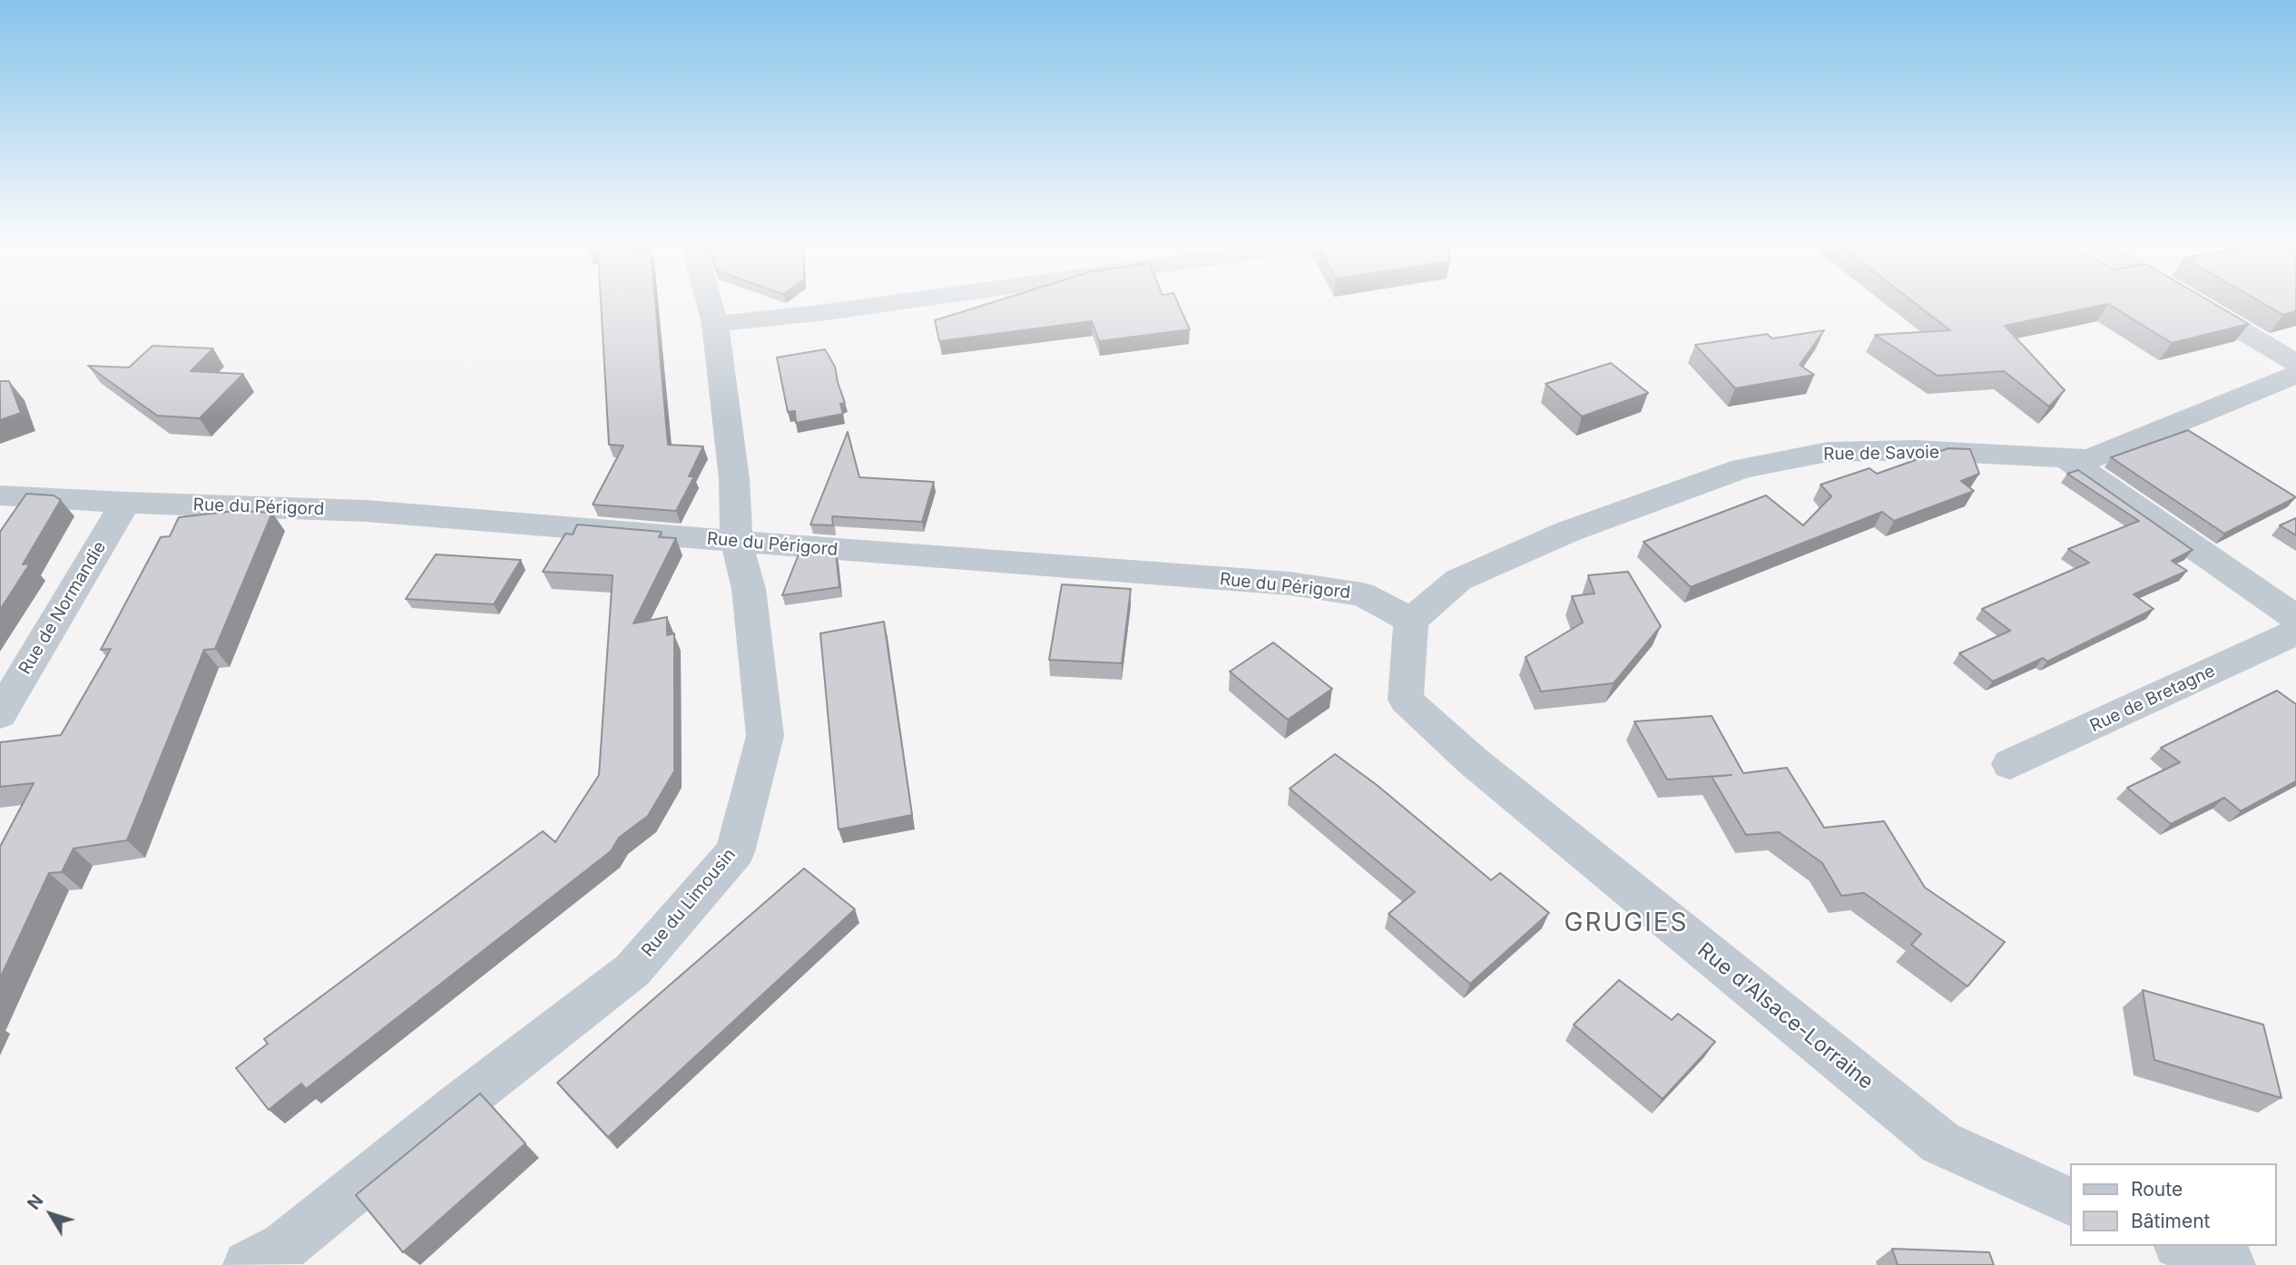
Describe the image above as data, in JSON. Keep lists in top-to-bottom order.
{
  "streets": {
    "street": [
      "Rue de Savoie",
      "Rue du Périgord",
      "Rue de Normandie",
      "Rue de Bretagne",
      "Rue du Limousin",
      "Rue d'Alsace-Lorraine"
    ]
  },
  "crossings": [
    ["Rue de Savoie", "Rue du Périgord"],
    ["Rue de Savoie", "Rue d'Alsace-Lorraine"],
    ["Rue du Périgord", "Rue de Normandie"],
    ["Rue du Périgord", "Rue du Limousin"],
    ["Rue du Périgord", "Rue d'Alsace-Lorraine"]
  ],
  "districts": ["GRUGIES"],
  "legend": ["Route", "Bâtiment"],
  "north": "top left"
}
